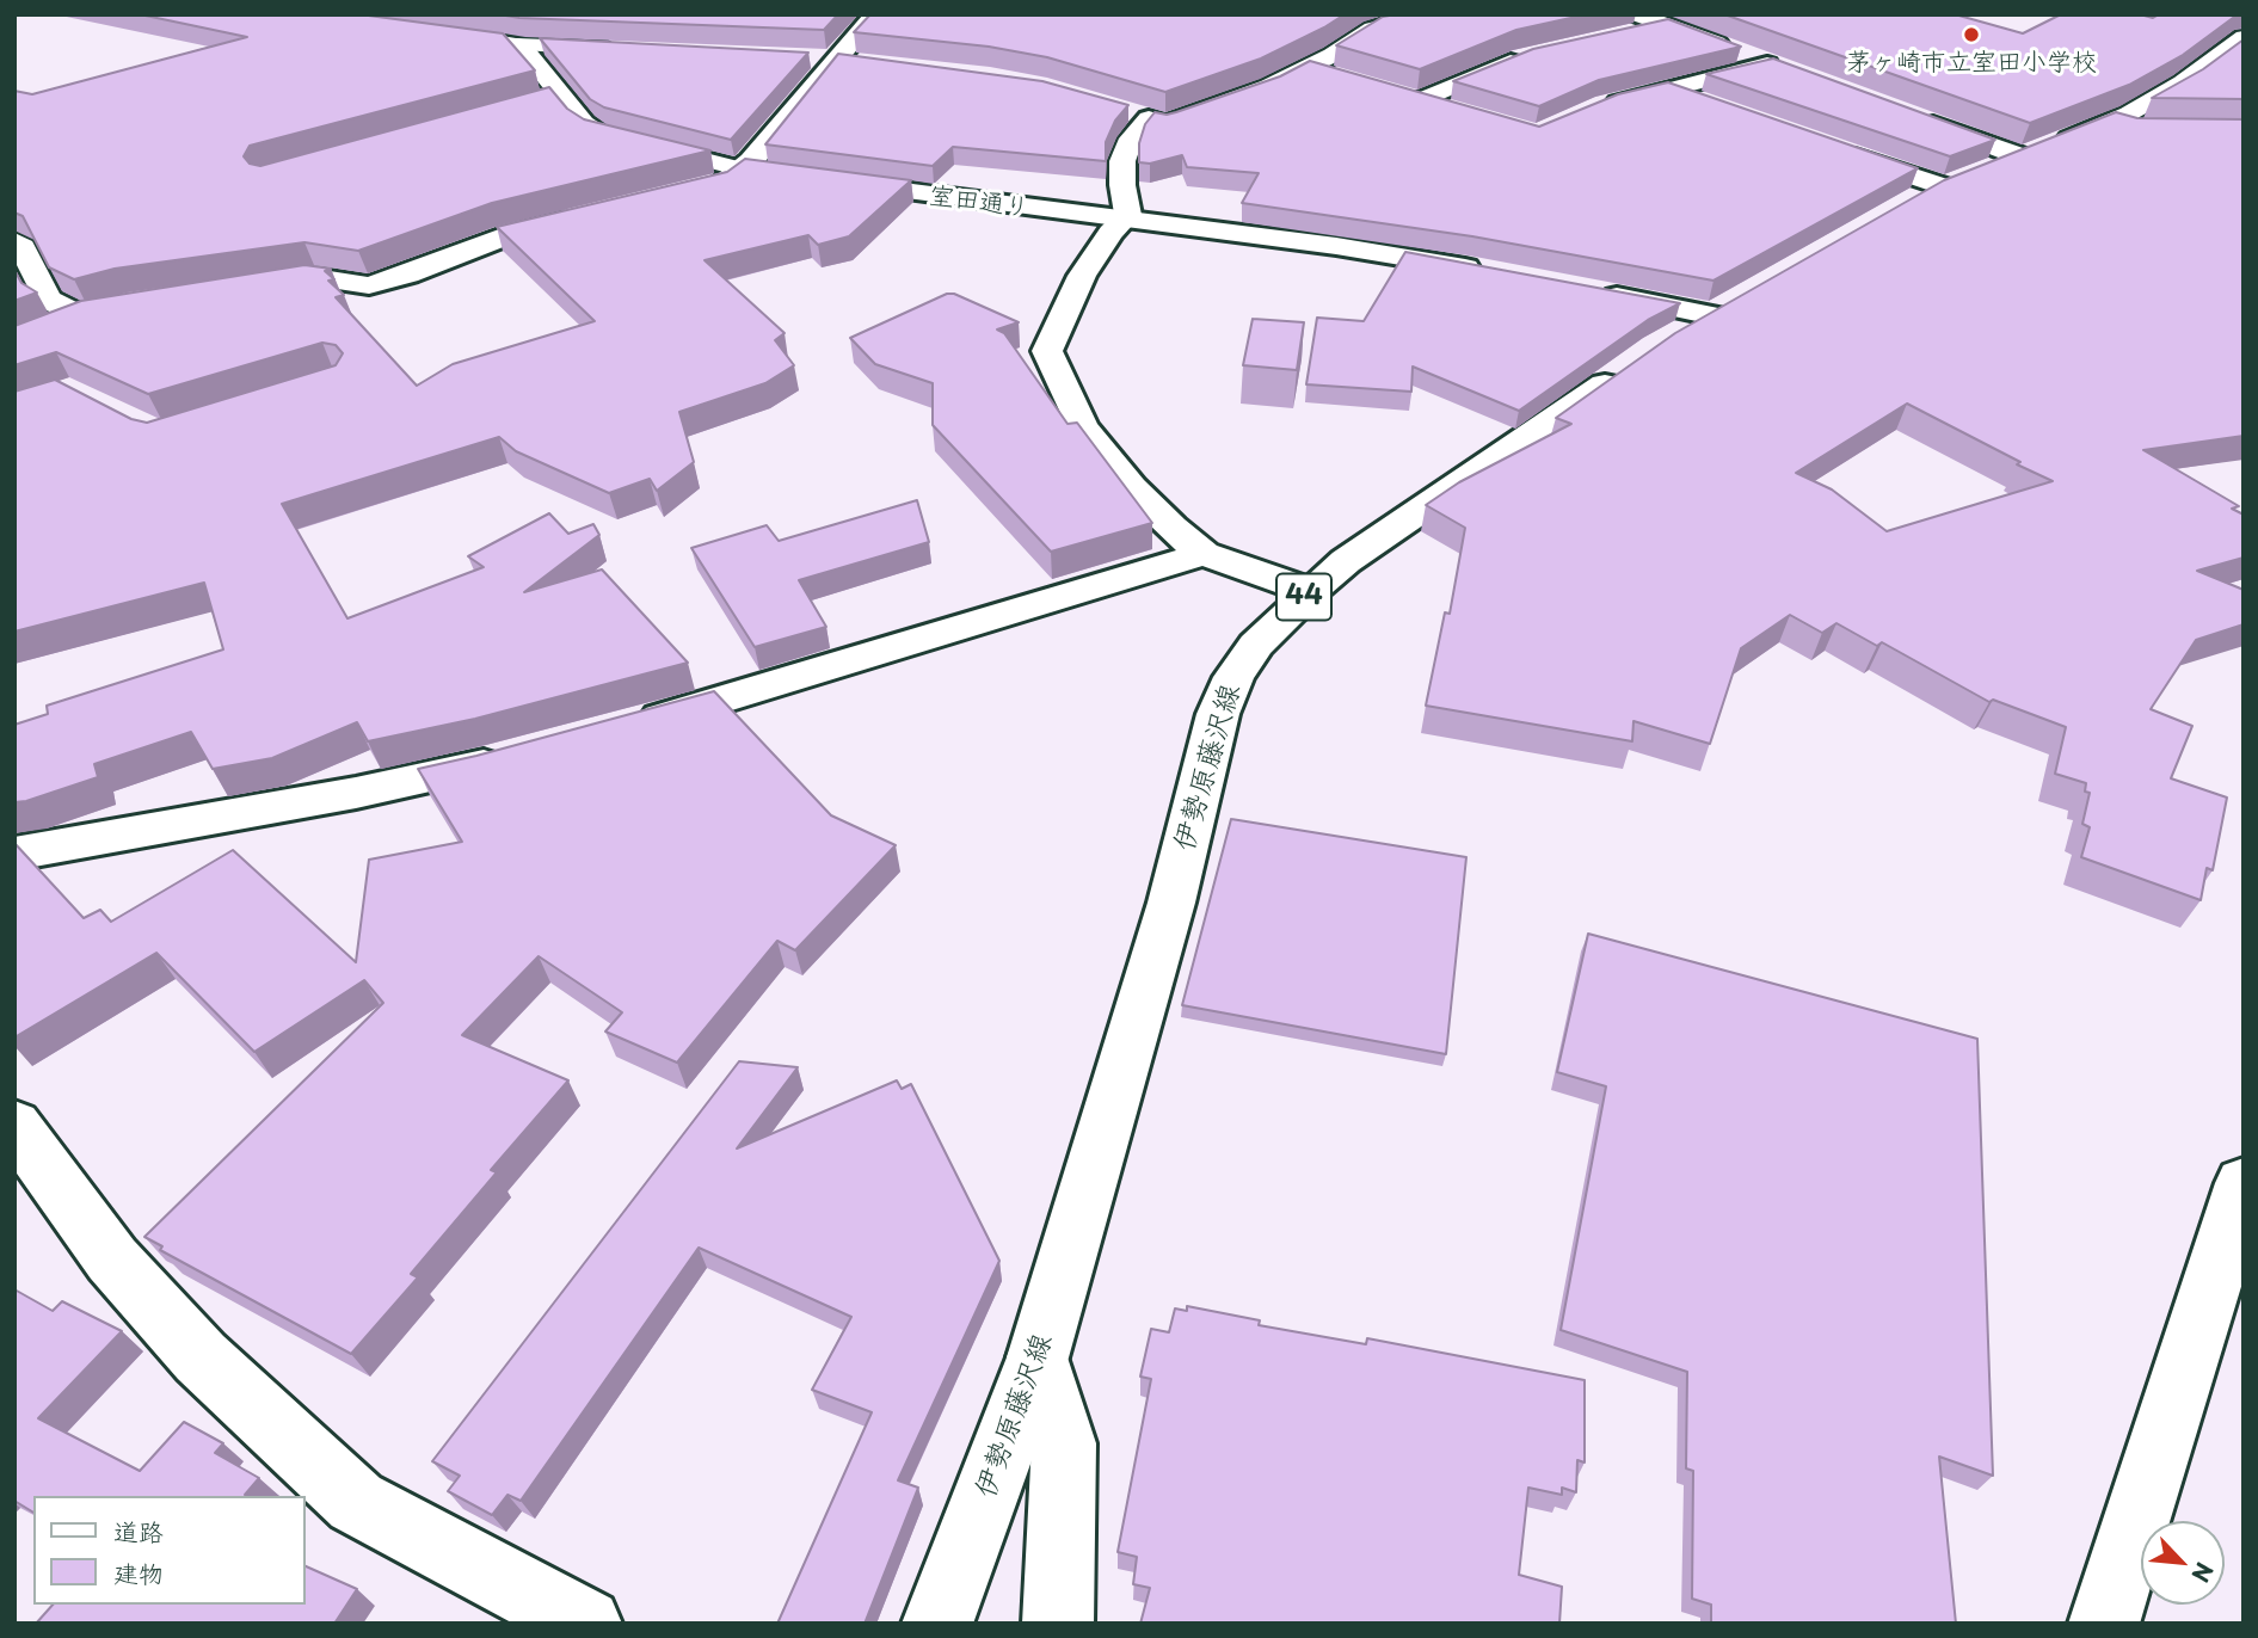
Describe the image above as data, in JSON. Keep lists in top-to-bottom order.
{
  "streets": {
    "street": ["室田通り", "44", "伊勢原藤沢線"]
  },
  "places": ["茅ヶ崎市立室田小学校"],
  "legend": ["道路", "建物"],
  "north": "bottom right"
}
